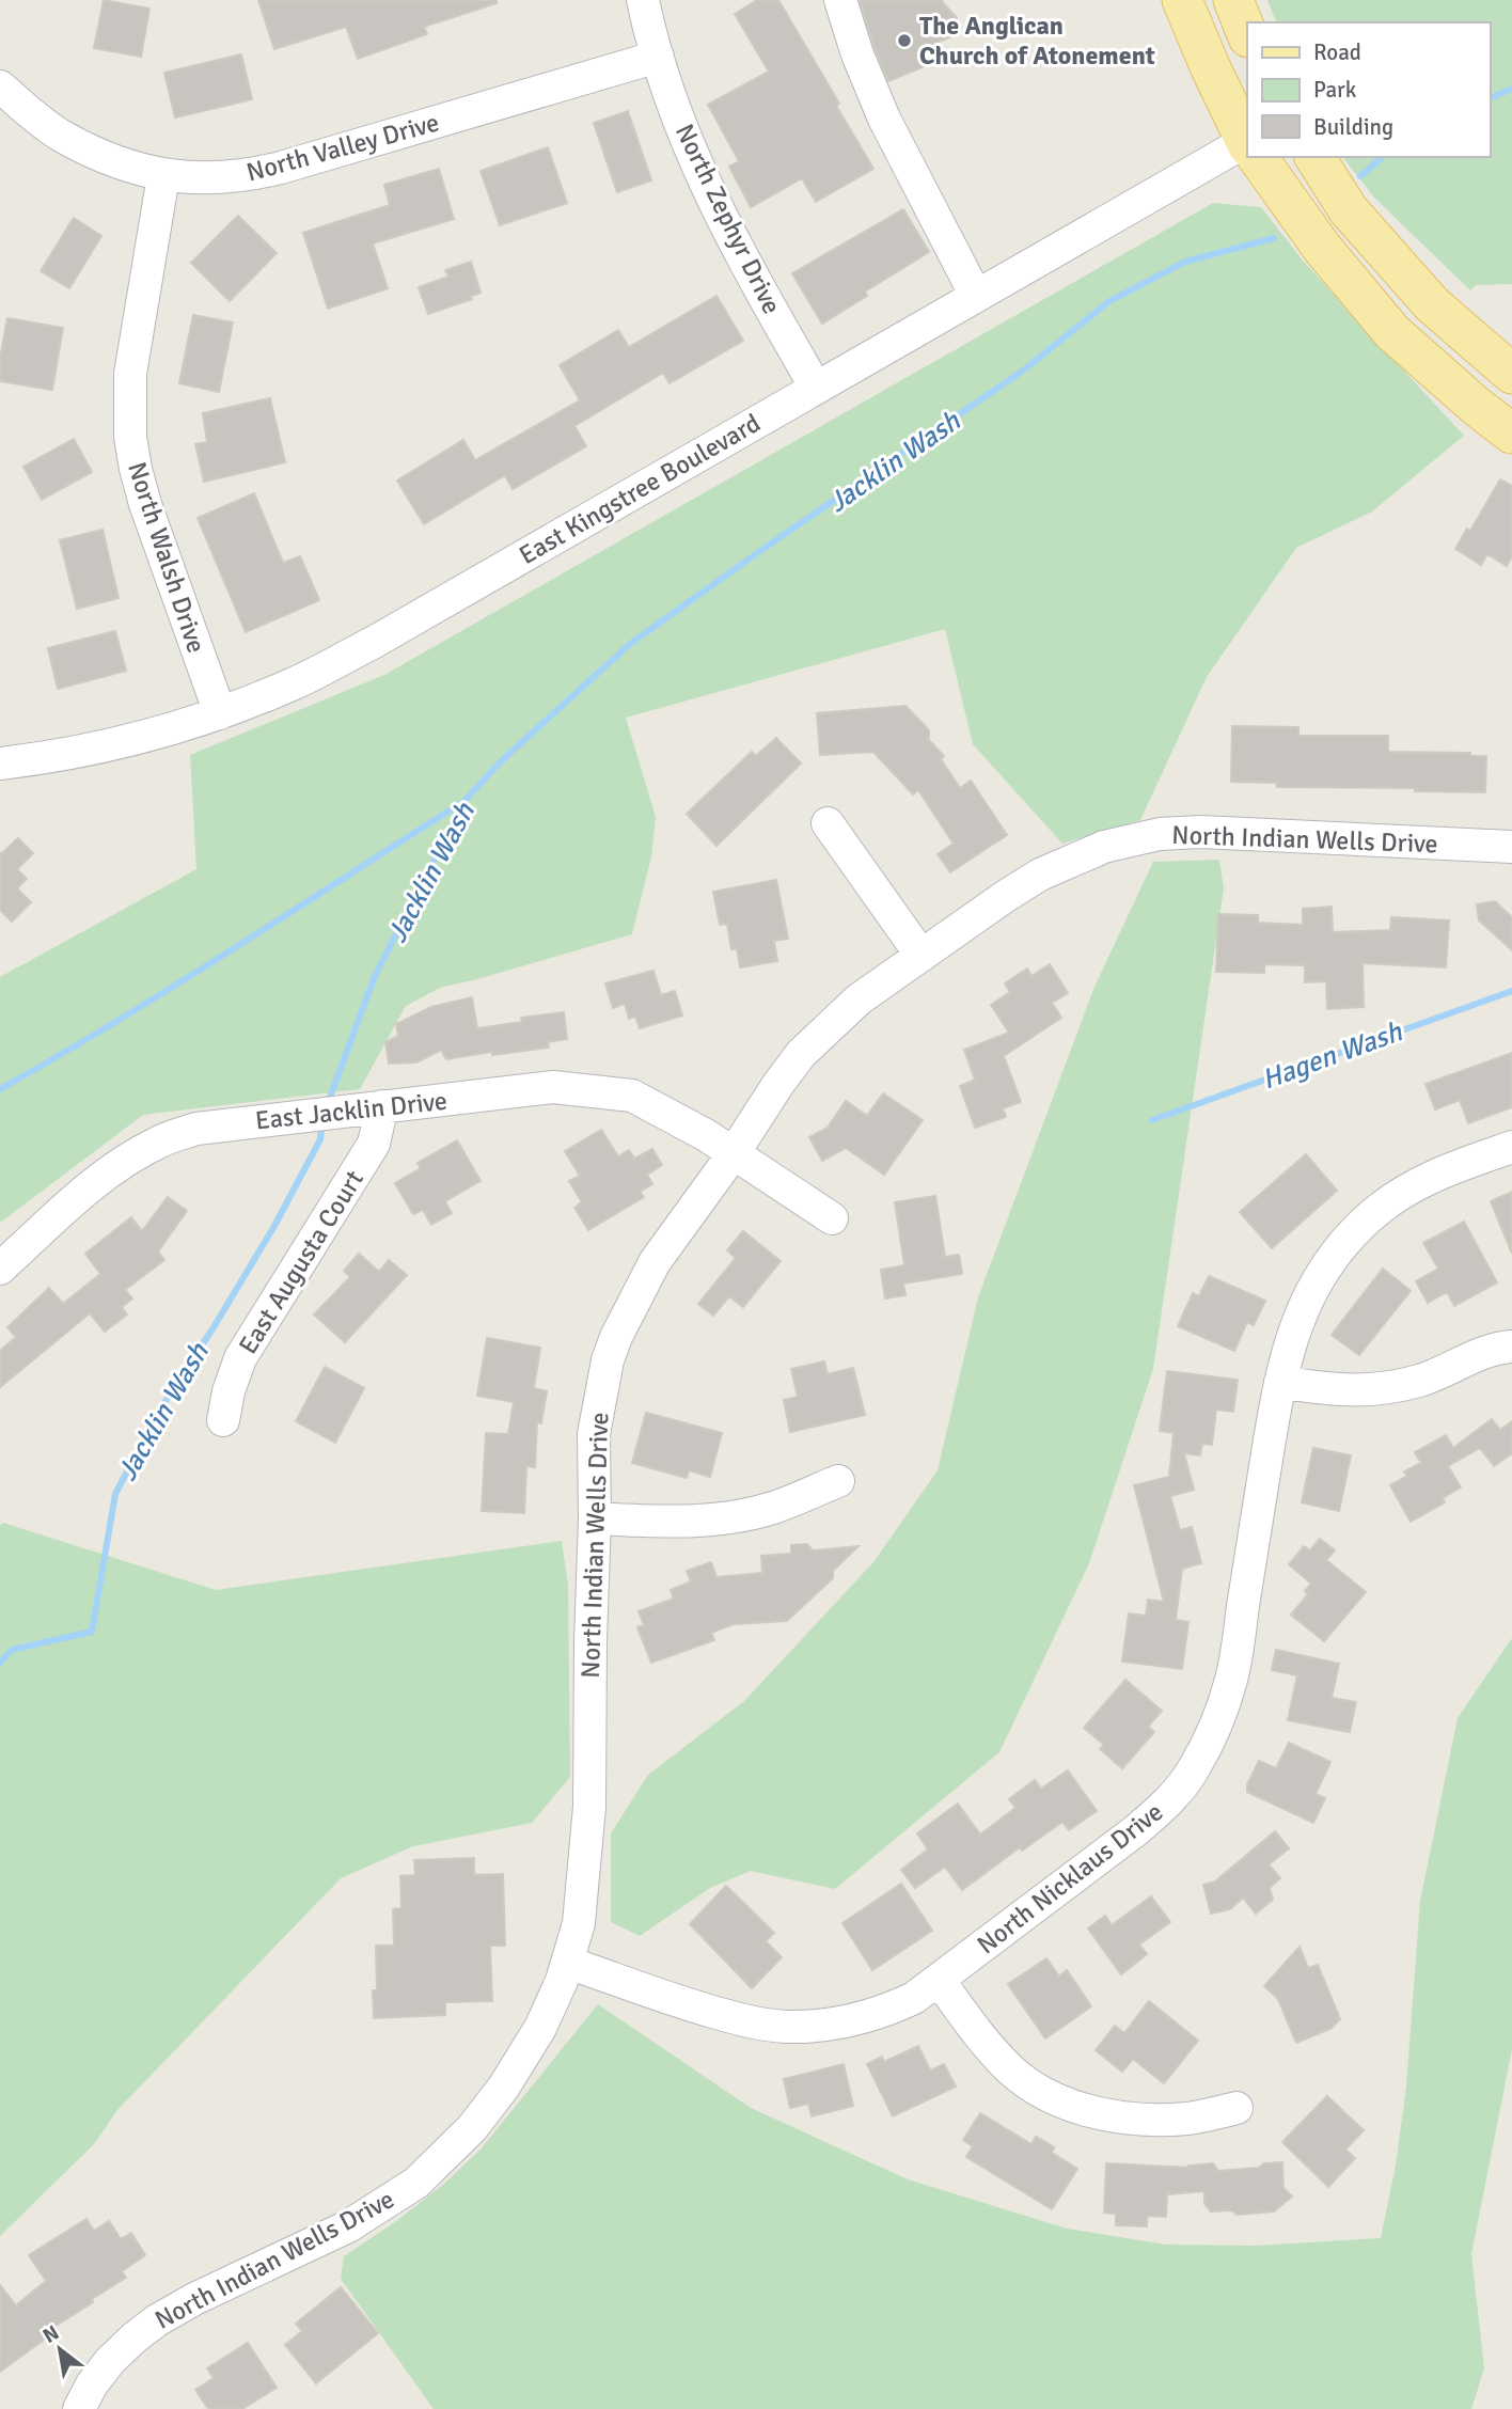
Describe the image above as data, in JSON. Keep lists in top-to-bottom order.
{
  "streets": {
    "street": [
      "North Valley Drive",
      "North Zephyr Drive",
      "East Kingstree Boulevard",
      "North Walsh Drive",
      "North Indian Wells Drive",
      "East Jacklin Drive",
      "East Augusta Court",
      "North Nicklaus Drive"
    ]
  },
  "crossings": [
    ["North Valley Drive", "North Zephyr Drive"],
    ["North Valley Drive", "North Walsh Drive"],
    ["North Zephyr Drive", "East Kingstree Boulevard"],
    ["East Kingstree Boulevard", "North Walsh Drive"],
    ["North Indian Wells Drive", "East Jacklin Drive"],
    ["North Indian Wells Drive", "North Nicklaus Drive"],
    ["East Jacklin Drive", "East Augusta Court"]
  ],
  "water": ["Jacklin Wash", "Hagen Wash"],
  "places": ["The Anglican Church of Atonement"],
  "legend": ["Road", "Park", "Building"],
  "north": "top left"
}
